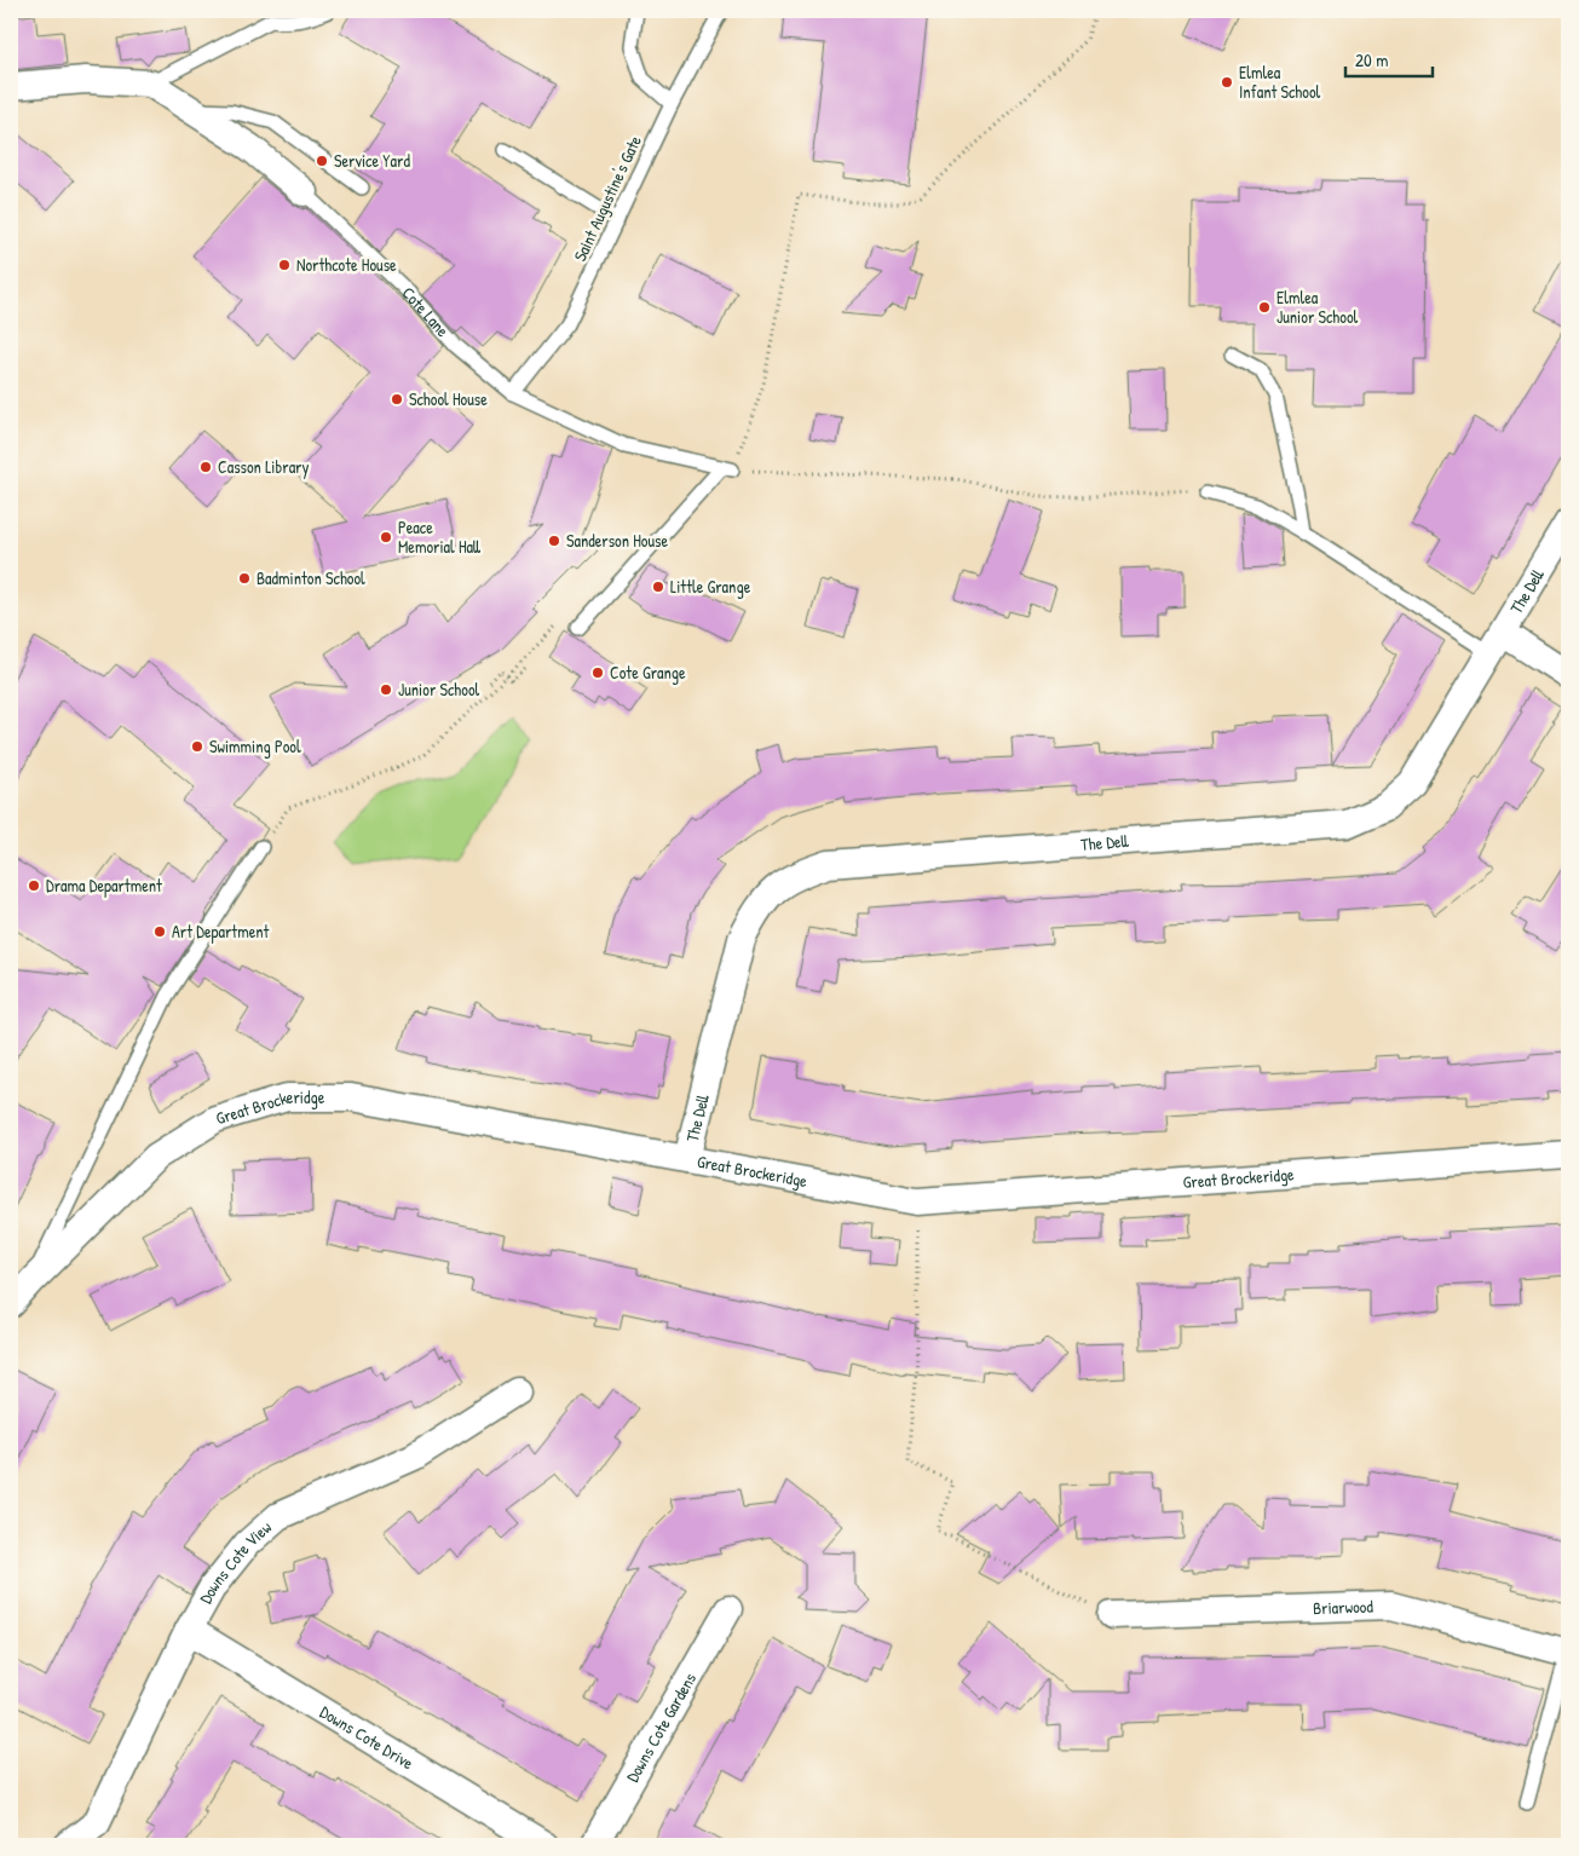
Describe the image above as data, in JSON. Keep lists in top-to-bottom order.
{
  "streets": {
    "street": [
      "Cote Lane",
      "The Dell",
      "Great Brockeridge",
      "Downs Cote View",
      "Briarwood",
      "Downs Cote Gardens",
      "Downs Cote Drive"
    ],
    "lane": ["Saint Augustine's Gate"]
  },
  "crossings": [
    ["Saint Augustine's Gate", "Cote Lane"],
    ["The Dell", "Great Brockeridge"],
    ["Downs Cote View", "Downs Cote Drive"]
  ],
  "places": [
    "Elmlea Infant School",
    "Service Yard",
    "Northcote House",
    "Elmlea Junior School",
    "School House",
    "Casson Library",
    "Peace Memorial Hall",
    "Sanderson House",
    "Badminton School",
    "Little Grange",
    "Cote Grange",
    "Junior School",
    "Swimming Pool",
    "Drama Department",
    "Art Department"
  ],
  "scale_bar": "20 m"
}
